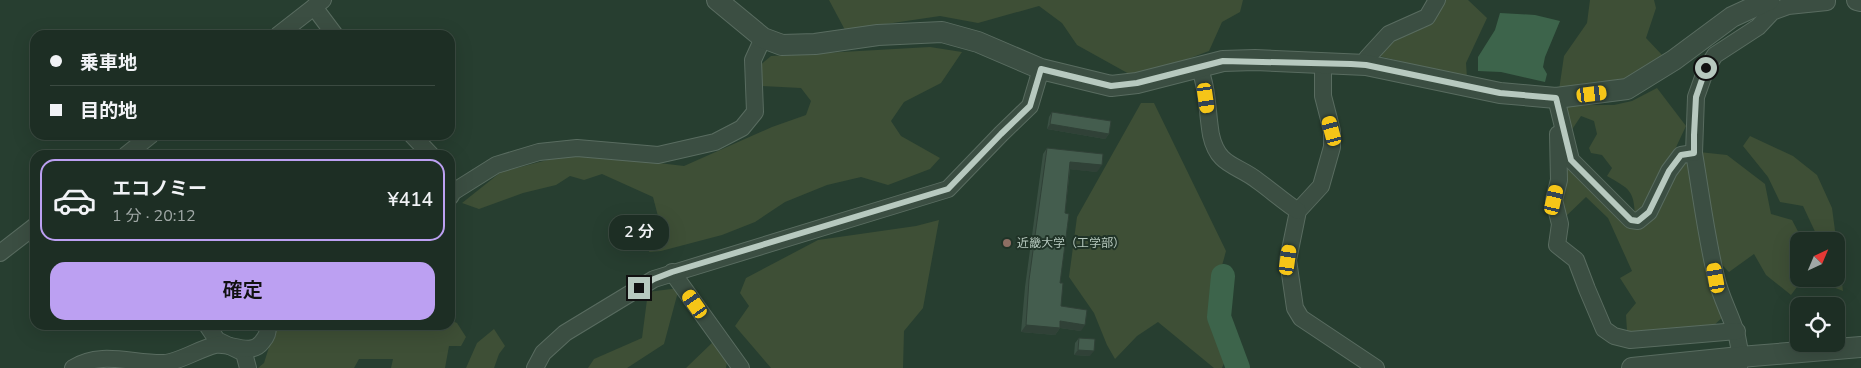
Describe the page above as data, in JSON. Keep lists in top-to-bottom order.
{
  "places": ["近畿大学（工学部）"],
  "north": "top right",
  "page": {
    "banner": ["乗車地", "目的地"],
    "list": [
      {
        "name": "エコノミー",
        "note": "1 分 · 20:12",
        "value": "¥414"
      }
    ],
    "bubble": "2 分",
    "buttons": "確定"
  }
}
